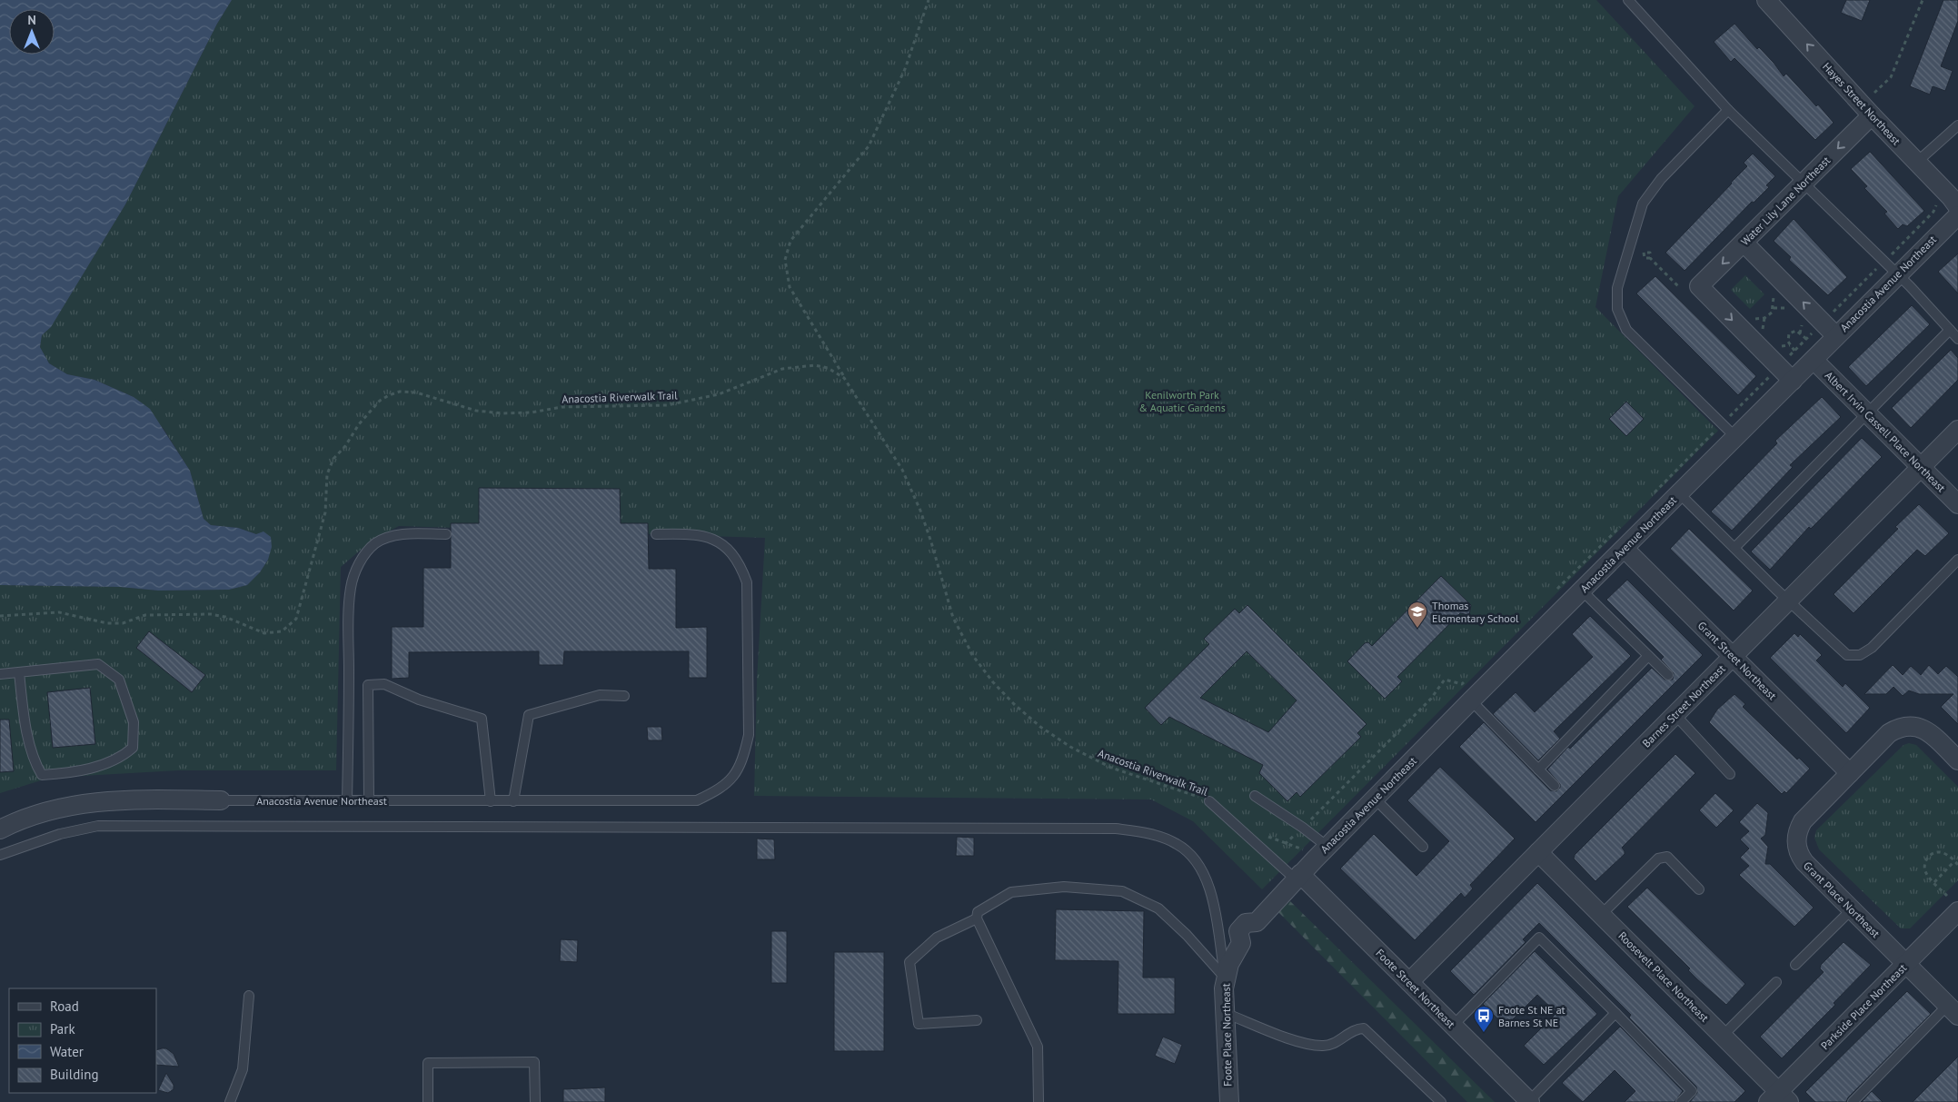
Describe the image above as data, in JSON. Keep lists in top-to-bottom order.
{
  "streets": {
    "street": [
      "Hayes Street Northeast",
      "Water Lily Lane Northeast",
      "Anacostia Avenue Northeast",
      "Albert Irvin Cassell Place Northeast",
      "Grant Street Northeast",
      "Barnes Street Northeast",
      "Grant Place Northeast",
      "Roosevelt Place Northeast",
      "Foote Street Northeast",
      "Parkside Place Northeast",
      "Foote Place Northeast"
    ],
    "path": ["Anacostia Riverwalk Trail"]
  },
  "crossings": [
    ["Hayes Street Northeast", "Water Lily Lane Northeast"],
    ["Water Lily Lane Northeast", "Anacostia Avenue Northeast"],
    ["Anacostia Avenue Northeast", "Albert Irvin Cassell Place Northeast"],
    ["Anacostia Avenue Northeast", "Grant Street Northeast"],
    ["Anacostia Avenue Northeast", "Foote Street Northeast"],
    ["Anacostia Avenue Northeast", "Foote Place Northeast"],
    ["Albert Irvin Cassell Place Northeast", "Barnes Street Northeast"],
    ["Grant Street Northeast", "Barnes Street Northeast"],
    ["Grant Street Northeast", "Grant Place Northeast"],
    ["Barnes Street Northeast", "Roosevelt Place Northeast"],
    ["Barnes Street Northeast", "Foote Street Northeast"],
    ["Grant Place Northeast", "Parkside Place Northeast"],
    ["Roosevelt Place Northeast", "Parkside Place Northeast"],
    ["Foote Street Northeast", "Foote Place Northeast"]
  ],
  "one_way": ["Hayes Street Northeast"],
  "parks": ["Kenilworth Park & Aquatic Gardens"],
  "places": {
    "school or university": ["Thomas Elementary School"],
    "bus stop": ["Foote St NE at Barnes St NE"]
  },
  "legend": [
    "Road",
    "Park",
    "Water",
    "Building"
  ],
  "north": "top"
}
